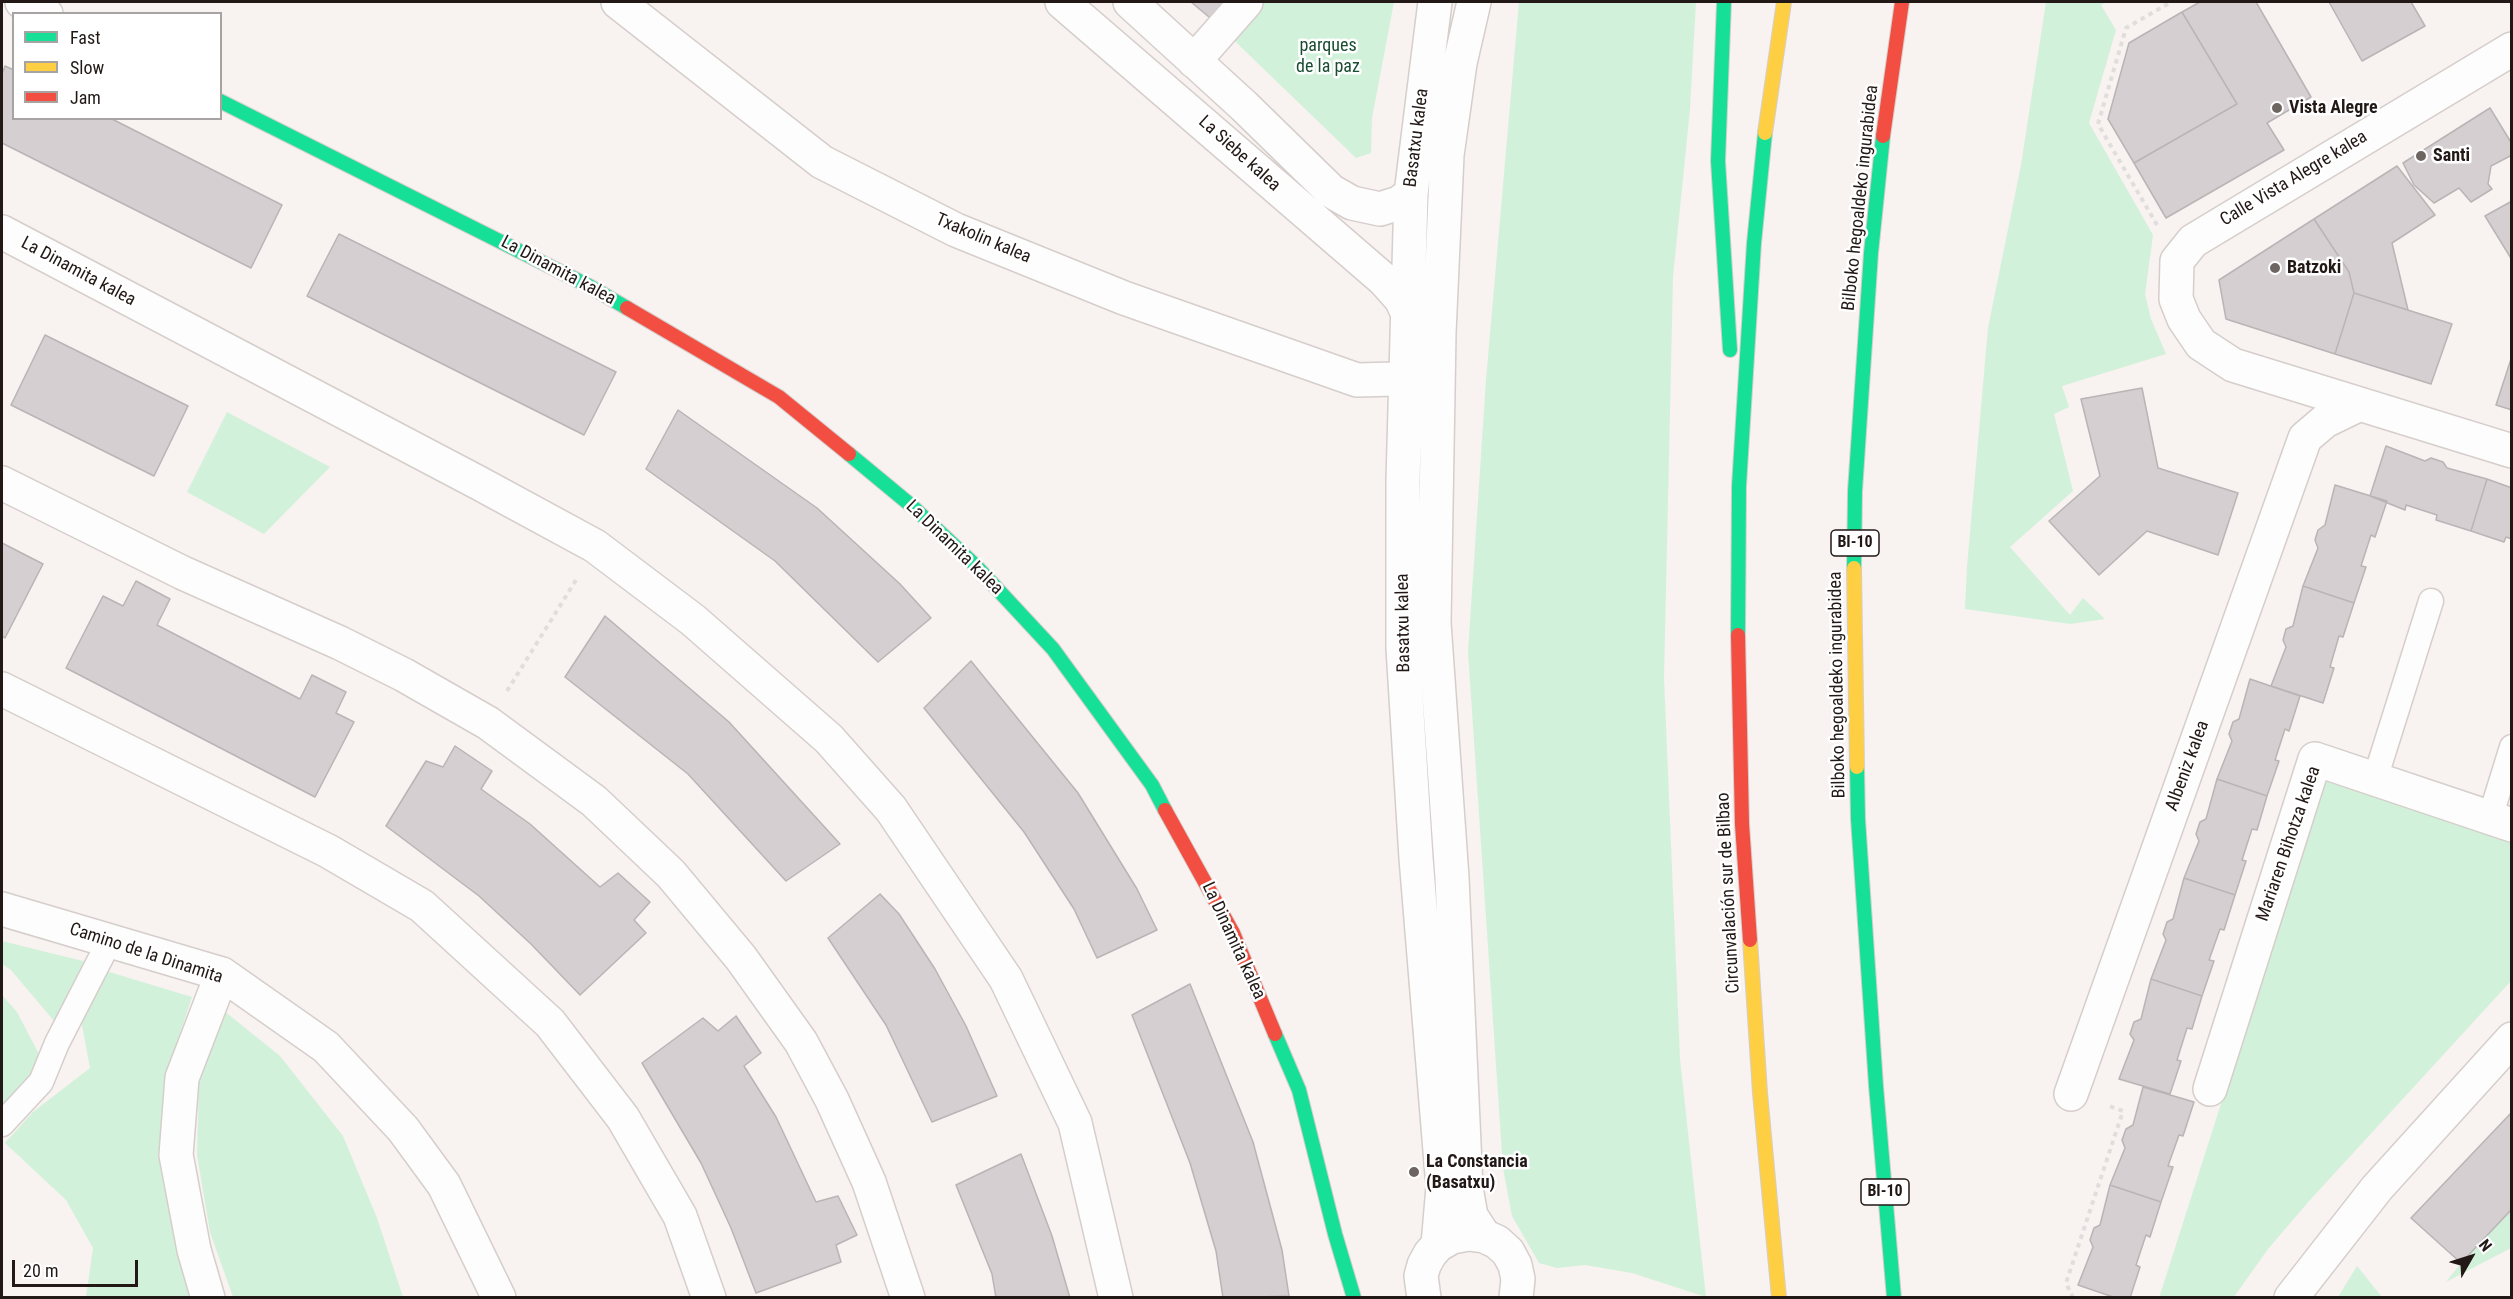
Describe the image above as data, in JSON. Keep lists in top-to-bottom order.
{
  "streets": {
    "main road": [
      "Bilboko hegoaldeko ingurabidea",
      "La Dinamita kalea",
      "BI-10",
      "Circunvalación sur de Bilbao"
    ],
    "street": [
      "Basatxu kalea",
      "La Siebe kalea",
      "Calle Vista Alegre kalea",
      "Txakolin kalea",
      "Albeniz kalea",
      "Mariaren Bihotza kalea",
      "Camino de la Dinamita"
    ]
  },
  "crossings": [
    ["Basatxu kalea", "La Siebe kalea"]
  ],
  "parks": ["parques de la paz"],
  "places": [
    "Vista Alegre",
    "Santi",
    "Batzoki",
    "La Constancia (Basatxu)"
  ],
  "legend": ["Fast", "Slow", "Jam"],
  "scale_bar": "20 m",
  "north": "top right"
}
